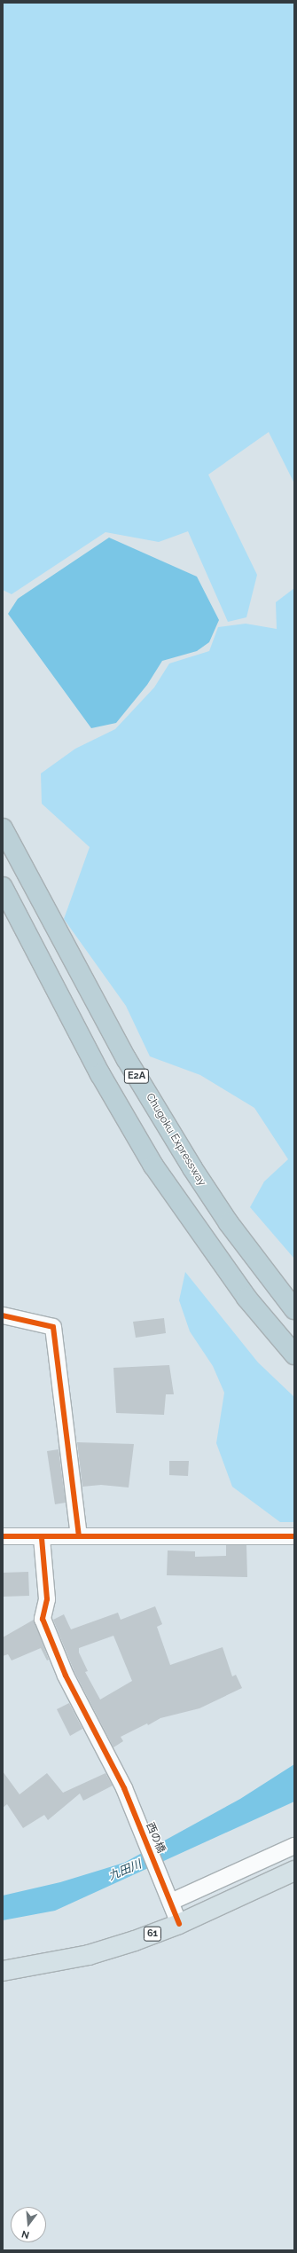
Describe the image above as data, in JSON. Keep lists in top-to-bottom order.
{
  "streets": {
    "highway": ["E2A", "Chugoku Expressway"],
    "main road": ["61"],
    "street": ["西の橋"]
  },
  "crossings": [
    ["西の橋", "61"]
  ],
  "water": ["九田川"],
  "north": "bottom"
}
